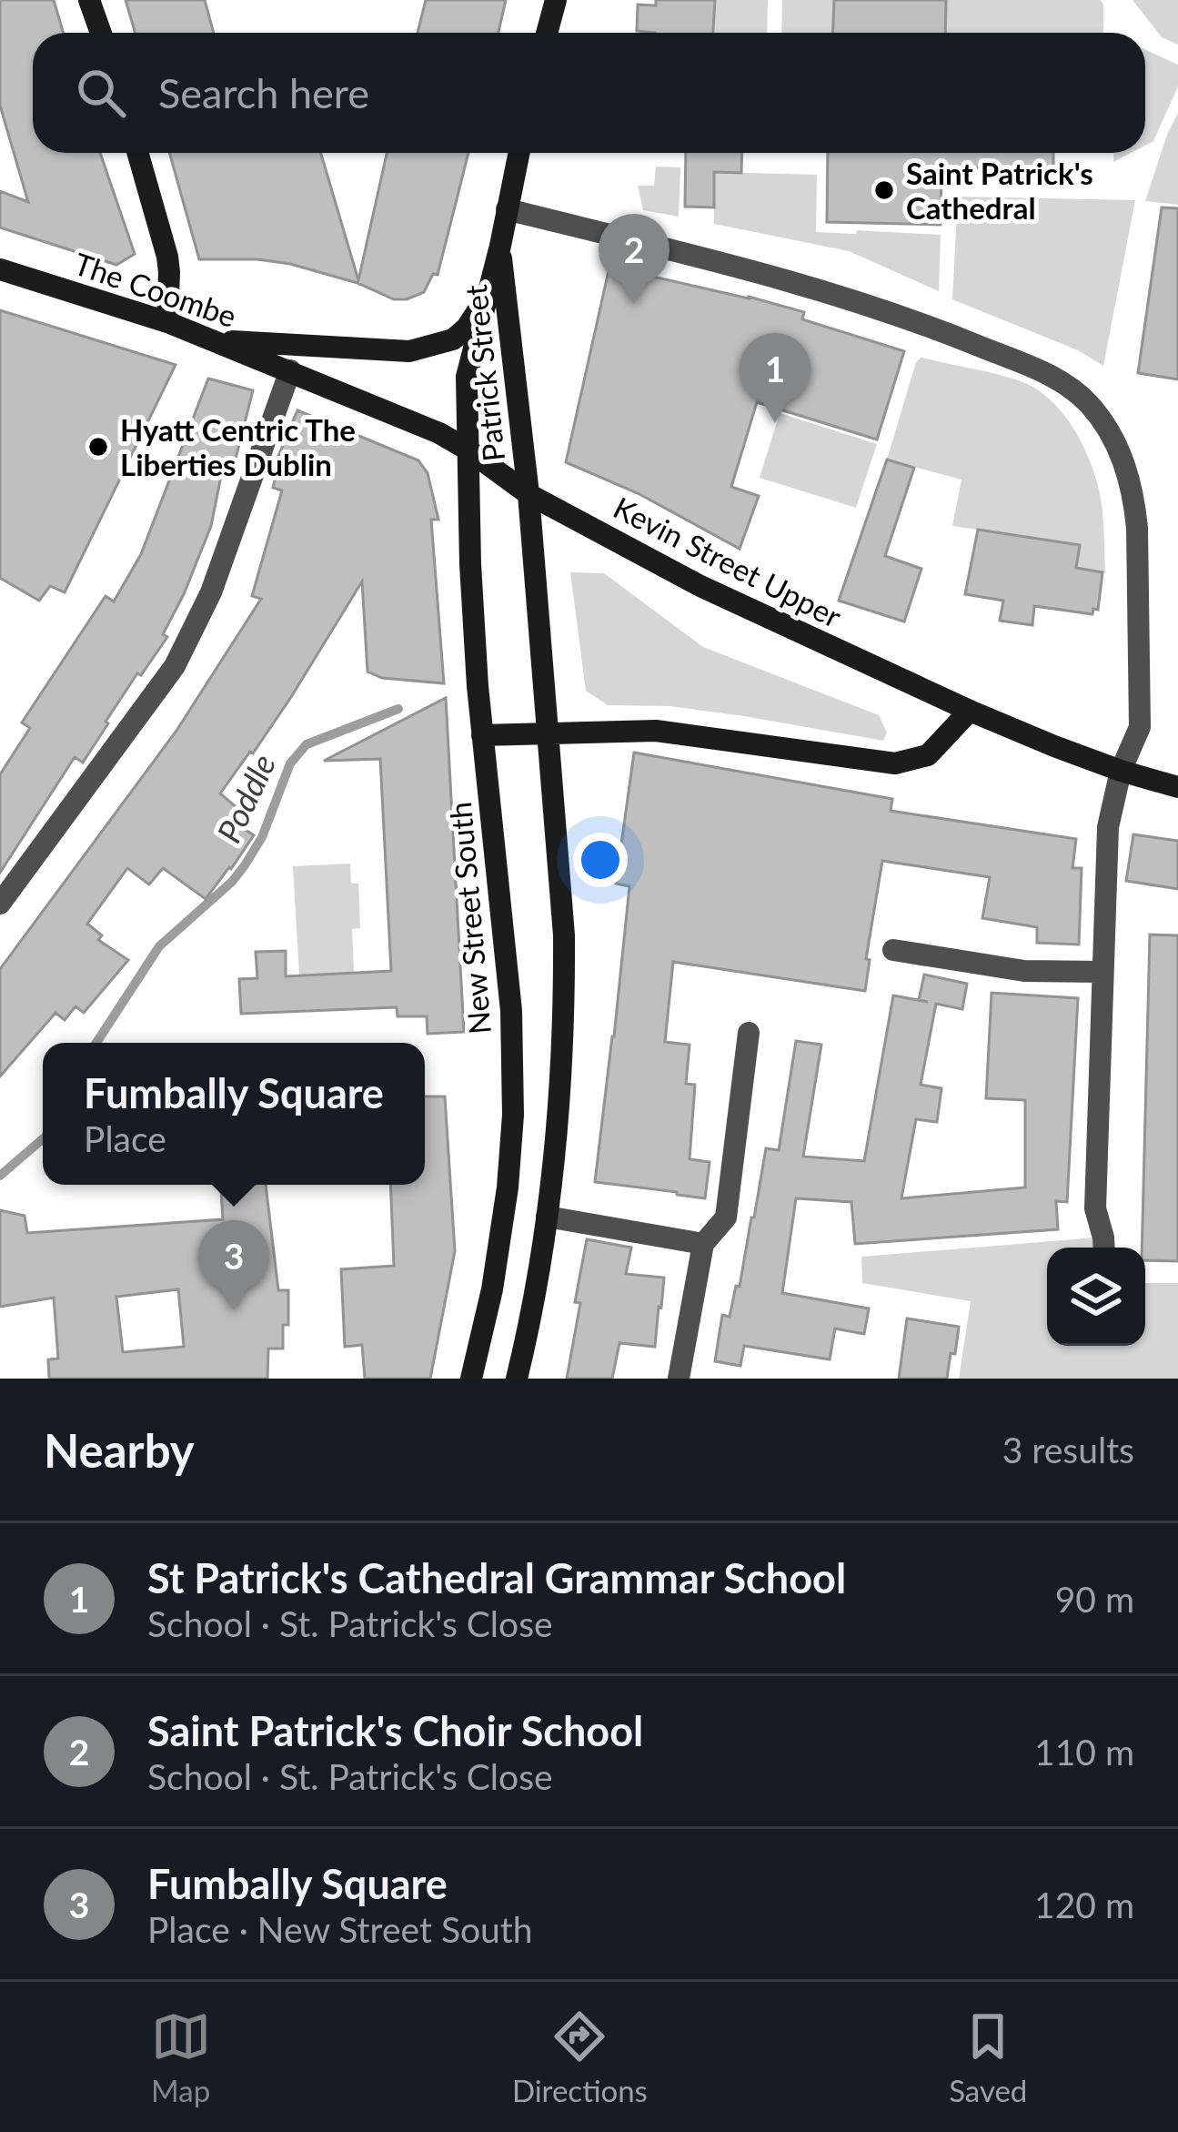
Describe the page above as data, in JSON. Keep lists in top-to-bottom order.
{
  "streets": {
    "main road": [
      "The Coombe",
      "Patrick Street",
      "Kevin Street Upper",
      "New Street South"
    ]
  },
  "crossings": [
    ["The Coombe", "Patrick Street"],
    ["The Coombe", "Kevin Street Upper"],
    ["The Coombe", "New Street South"],
    ["Patrick Street", "Kevin Street Upper"],
    ["Patrick Street", "New Street South"],
    ["Kevin Street Upper", "New Street South"]
  ],
  "water": ["Poddle"],
  "places": ["Saint Patrick's Cathedral", "Hyatt Centric The Liberties Dublin"],
  "page": {
    "search": "Search here",
    "pins": ["2", "1", "3"],
    "popup": ["Fumbally Square", "Place"],
    "heading": ["Nearby", "3 results"],
    "list": [
      {
        "mark": "1",
        "name": "St Patrick's Cathedral Grammar School",
        "note": "School · St. Patrick's Close",
        "value": "90 m"
      },
      {
        "mark": "2",
        "name": "Saint Patrick's Choir School",
        "note": "School · St. Patrick's Close",
        "value": "110 m"
      },
      {
        "mark": "3",
        "name": "Fumbally Square",
        "note": "Place · New Street South",
        "value": "120 m"
      }
    ],
    "nav": ["Map", "Directions", "Saved"]
  }
}
